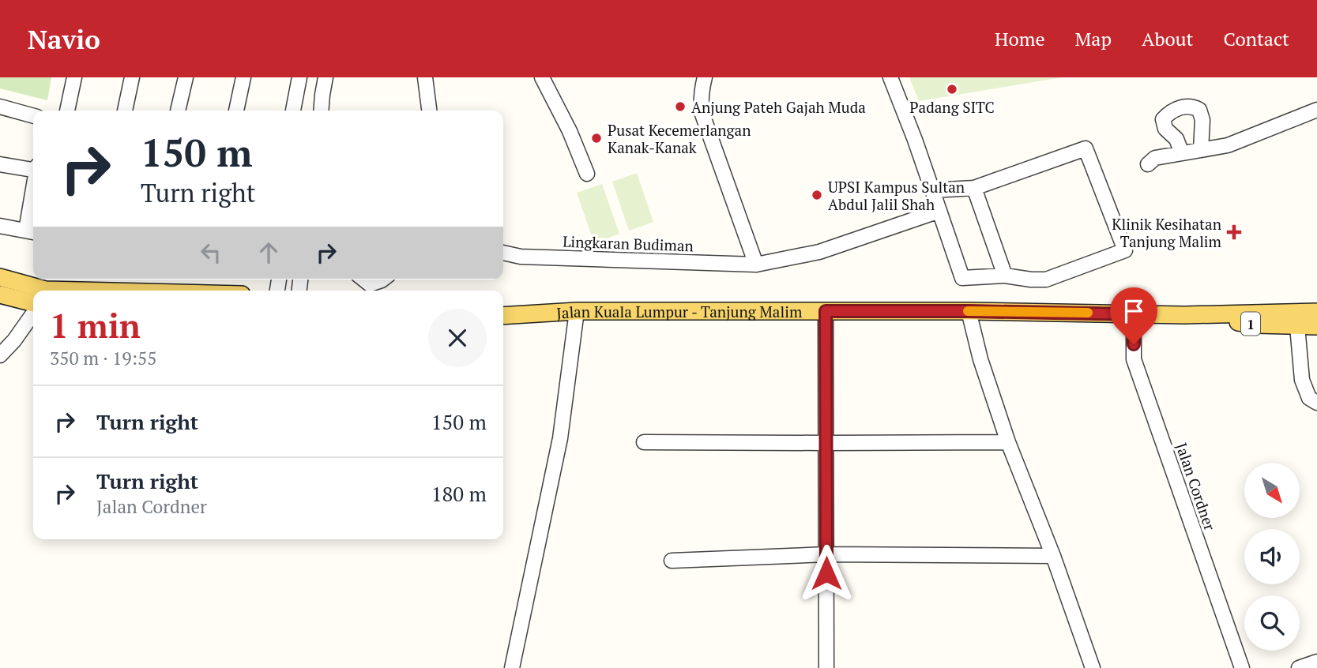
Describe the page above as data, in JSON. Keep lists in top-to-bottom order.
{
  "streets": {
    "main road": ["Jalan Kuala Lumpur - Tanjung Malim", "1"],
    "street": ["Lingkaran Budiman", "Jalan Cordner"]
  },
  "crossings": [
    ["Jalan Kuala Lumpur - Tanjung Malim", "1"],
    ["Jalan Kuala Lumpur - Tanjung Malim", "Jalan Cordner"]
  ],
  "places": {
    "other": [
      "Padang SITC",
      "Anjung Pateh Gajah Muda",
      "Pusat Kecemerlangan Kanak-Kanak",
      "UPSI Kampus Sultan Abdul Jalil Shah"
    ],
    "health": ["Klinik Kesihatan Tanjung Malim"]
  },
  "north": "bottom right",
  "page": {
    "header": "Navio",
    "nav": [
      "Home",
      "Map",
      "About",
      "Contact"
    ],
    "turn": ["150 m", "Turn right"],
    "heading": ["1 min", "350 m · 19:55"],
    "list": [
      {
        "name": "Turn right",
        "value": "150 m"
      },
      {
        "name": "Turn right",
        "note": "Jalan Cordner",
        "value": "180 m"
      }
    ]
  }
}
